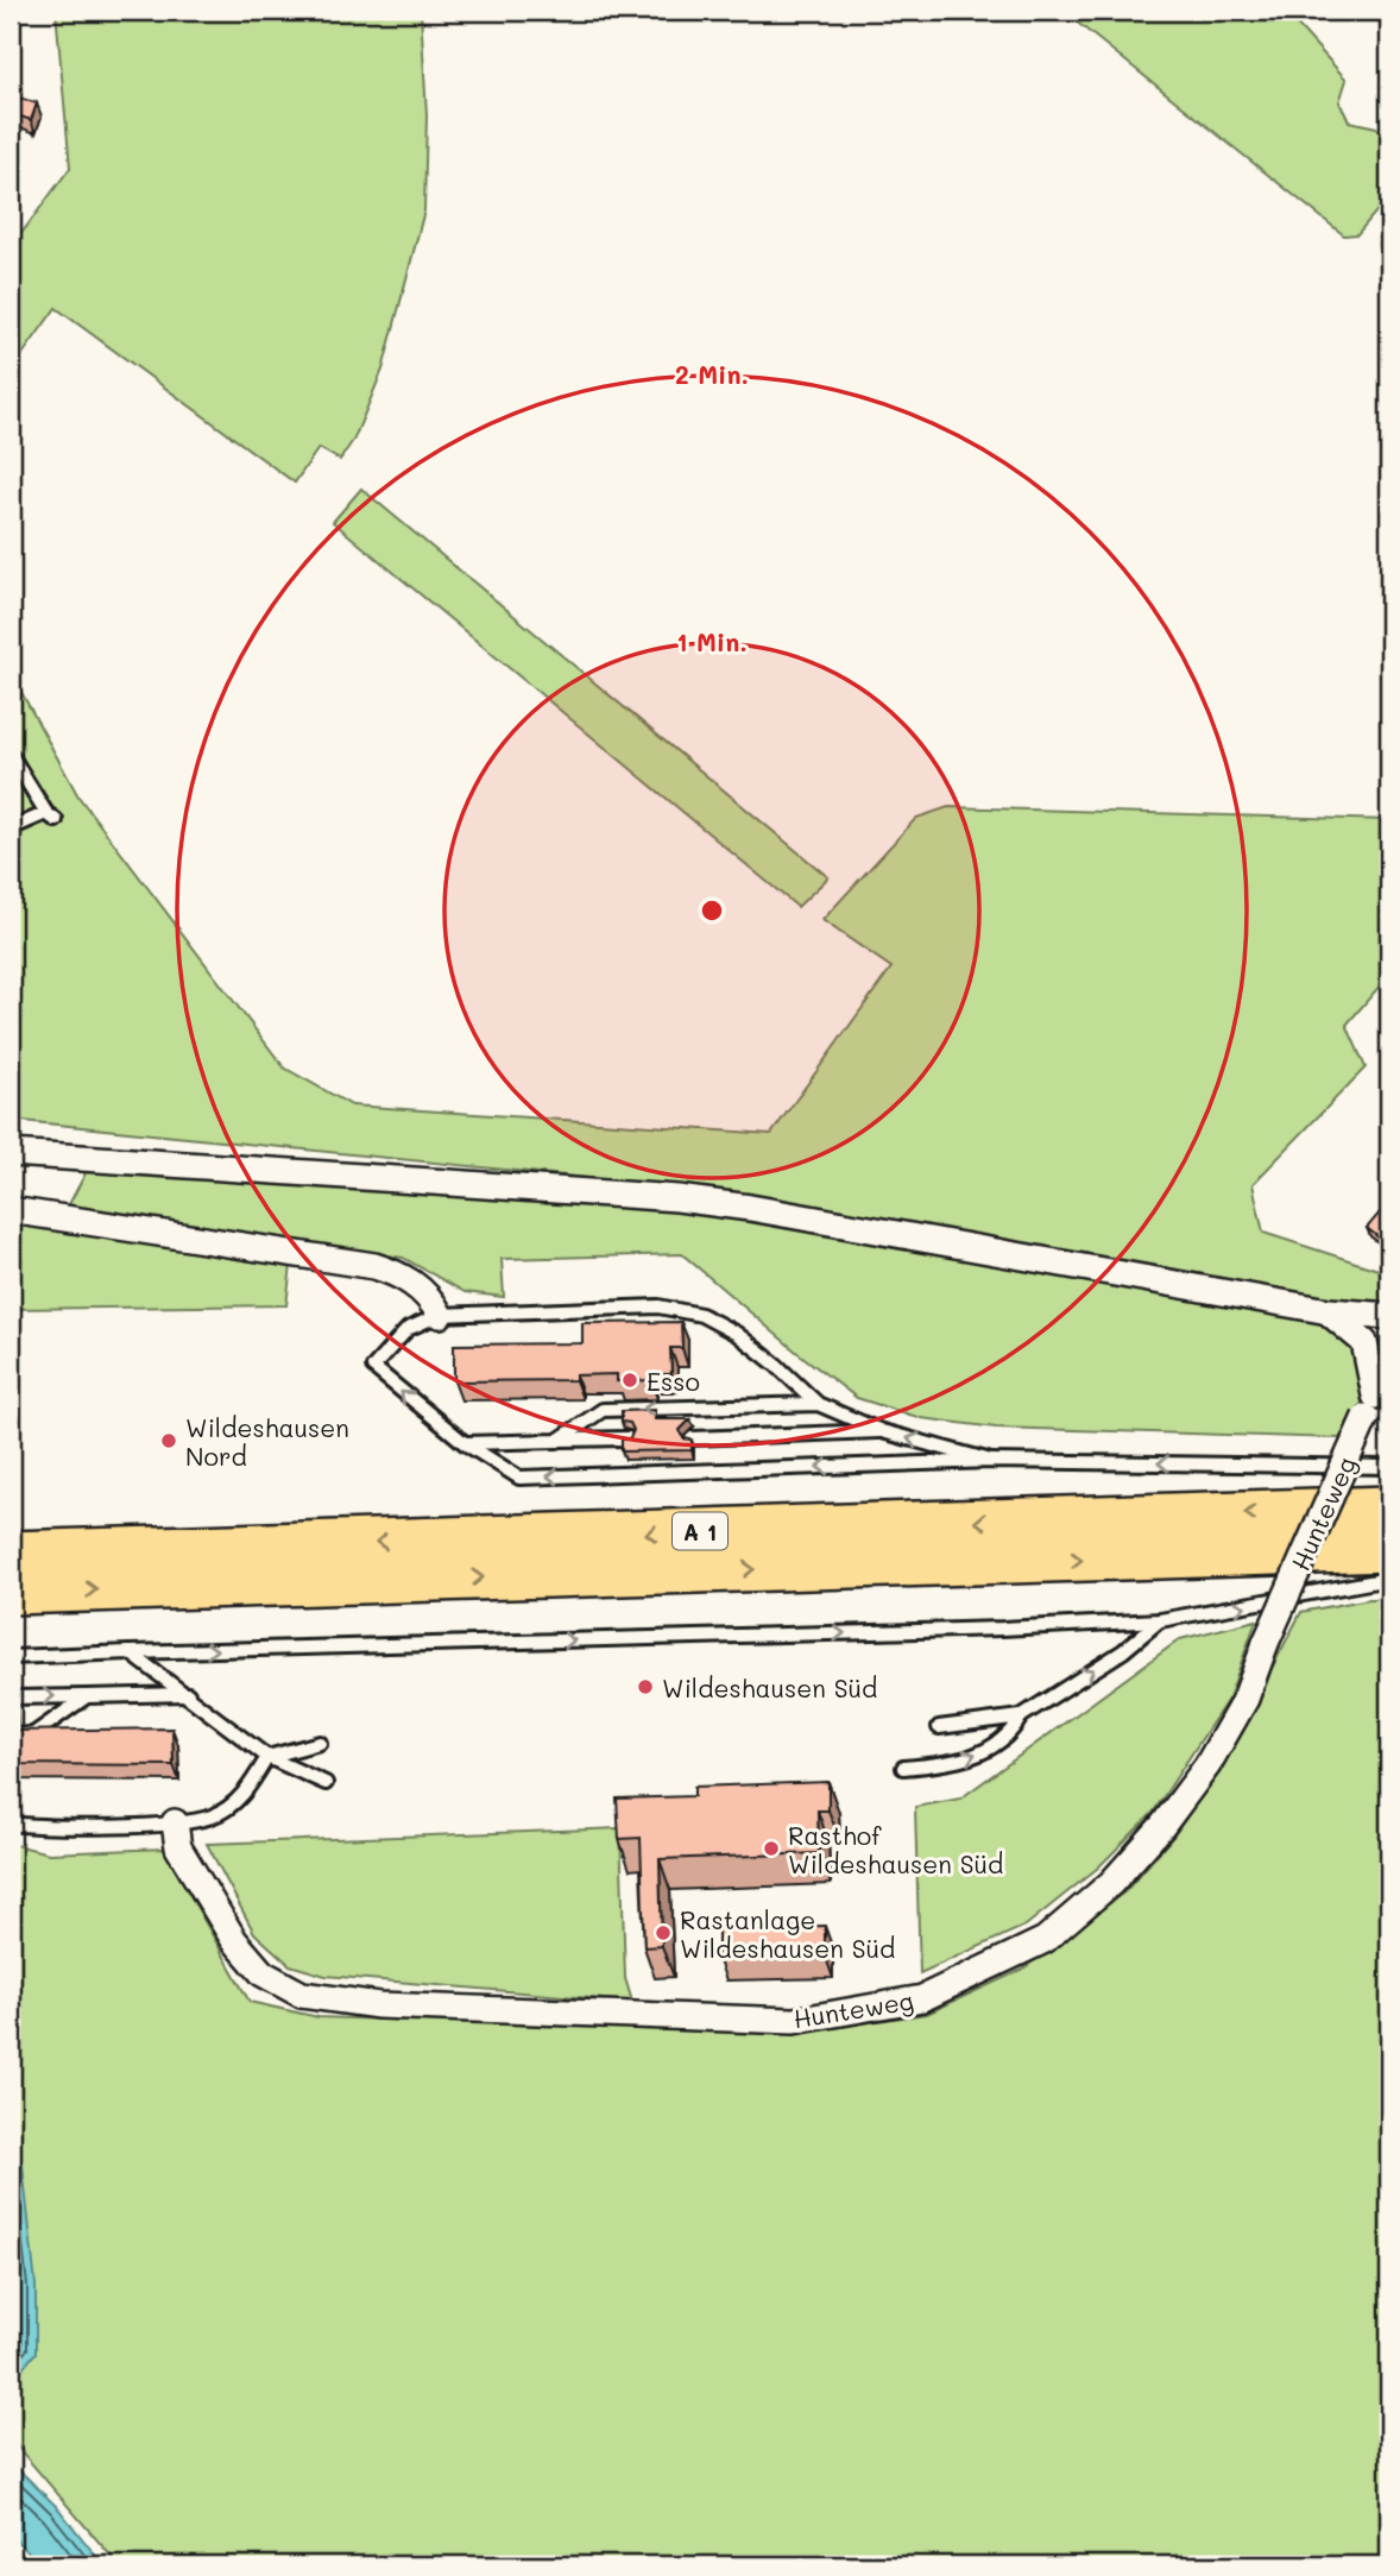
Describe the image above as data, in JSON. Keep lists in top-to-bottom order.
{
  "streets": {
    "highway": ["A 1"],
    "street": ["Hunteweg"]
  },
  "places": [
    "Esso",
    "Wildeshausen Nord",
    "Wildeshausen Süd",
    "Rasthof Wildeshausen Süd",
    "Rastanlage Wildeshausen Süd"
  ],
  "rings": ["2 Min.", "1 Min."]
}
